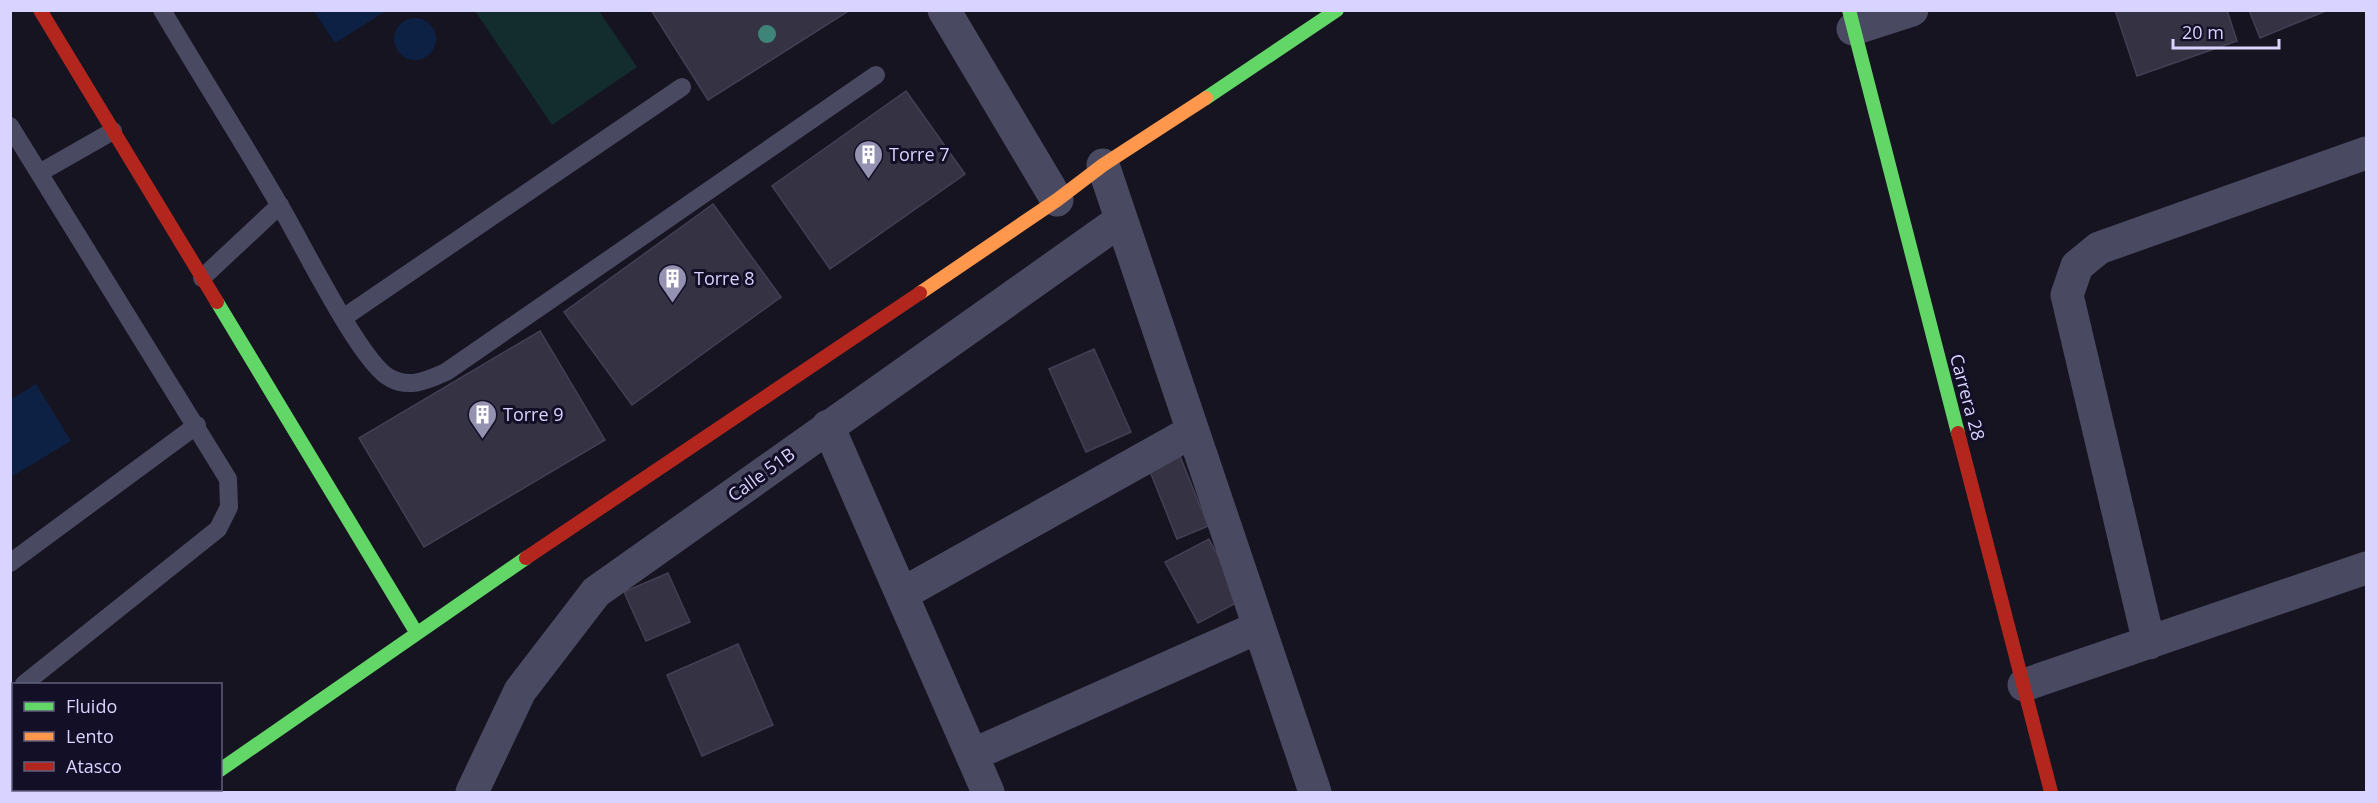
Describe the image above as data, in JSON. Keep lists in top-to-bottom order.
{
  "streets": {
    "street": ["Carrera 28", "Calle 51B"]
  },
  "places": {
    "building": ["Torre 7", "Torre 8", "Torre 9"]
  },
  "legend": ["Fluido", "Lento", "Atasco"],
  "scale_bar": "20 m"
}
